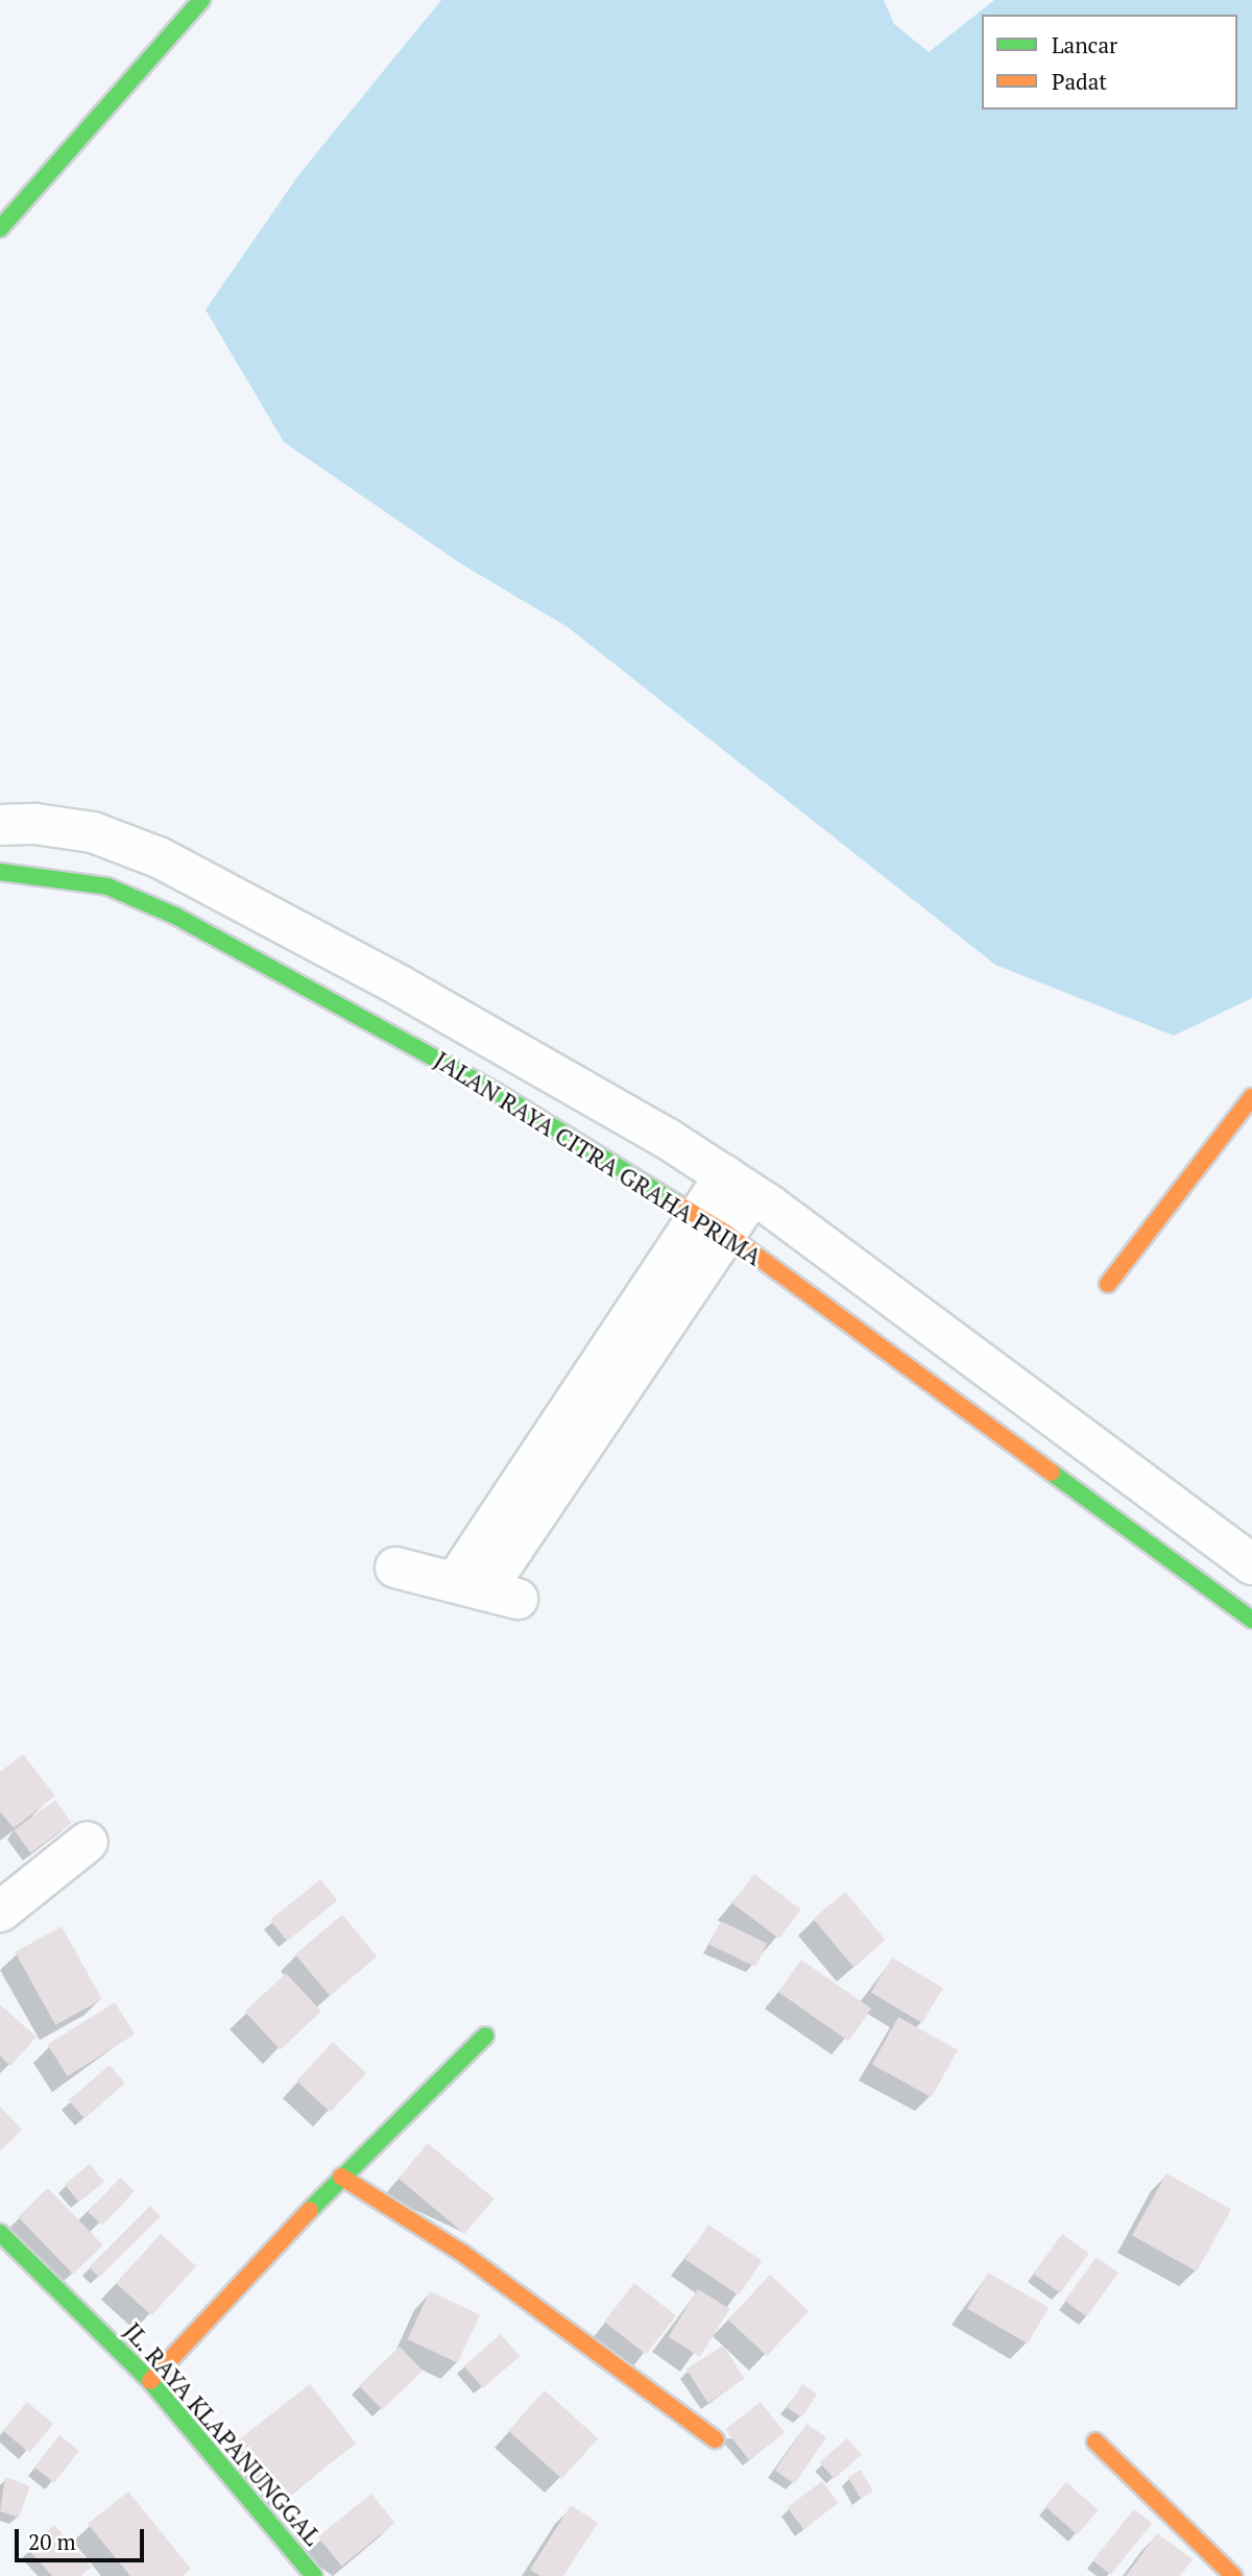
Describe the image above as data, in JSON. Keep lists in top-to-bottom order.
{
  "streets": {
    "street": ["JALAN RAYA CITRA GRAHA PRIMA", "JL. RAYA KLAPANUNGGAL"]
  },
  "legend": ["Lancar", "Padat"],
  "scale_bar": "20 m"
}
